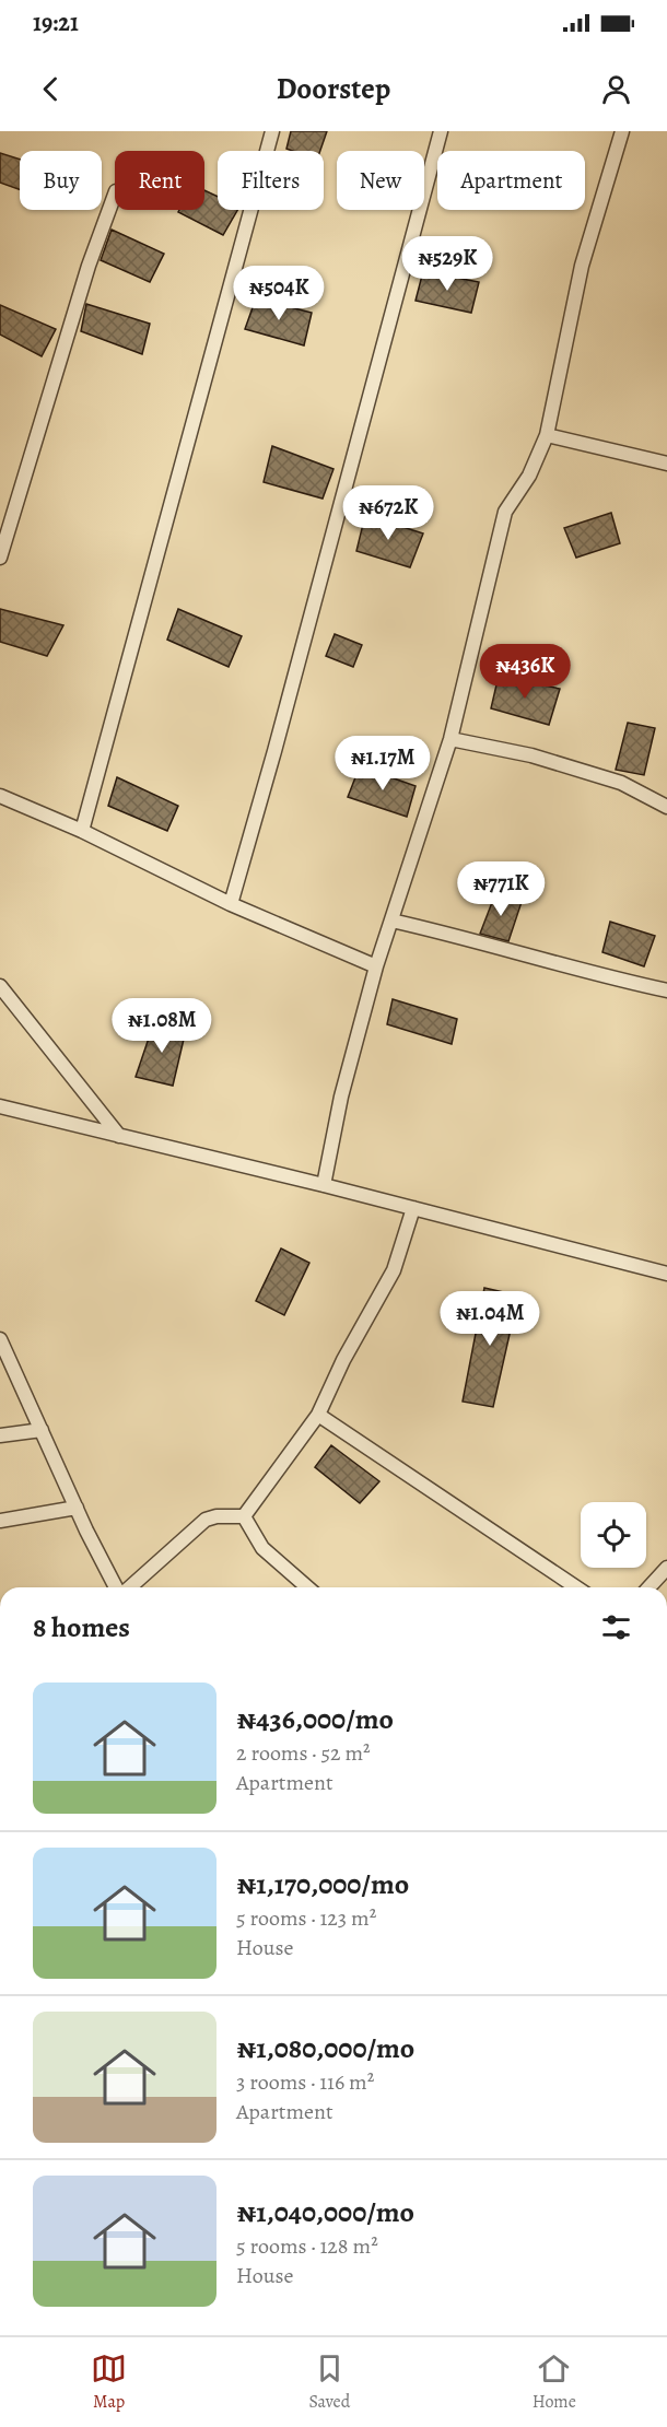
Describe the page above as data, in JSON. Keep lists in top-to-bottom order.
{
  "page": {
    "status": "19:21",
    "header": "Doorstep",
    "chip": [
      "Buy",
      "Rent",
      "Filters",
      "New",
      "Apartment"
    ],
    "price": [
      "₦529K",
      "₦504K",
      "₦672K",
      "₦436K",
      "₦1.17M",
      "₦771K",
      "₦1.08M",
      "₦1.04M"
    ],
    "heading": "8 homes",
    "list": [
      {
        "name": "₦436,000/mo",
        "note": "2 rooms · 52 m² · Apartment"
      },
      {
        "name": "₦1,170,000/mo",
        "note": "5 rooms · 123 m² · House"
      },
      {
        "name": "₦1,080,000/mo",
        "note": "3 rooms · 116 m² · Apartment"
      },
      {
        "name": "₦1,040,000/mo",
        "note": "5 rooms · 128 m² · House"
      }
    ],
    "tabs": ["Map", "Saved", "Home"]
  }
}
